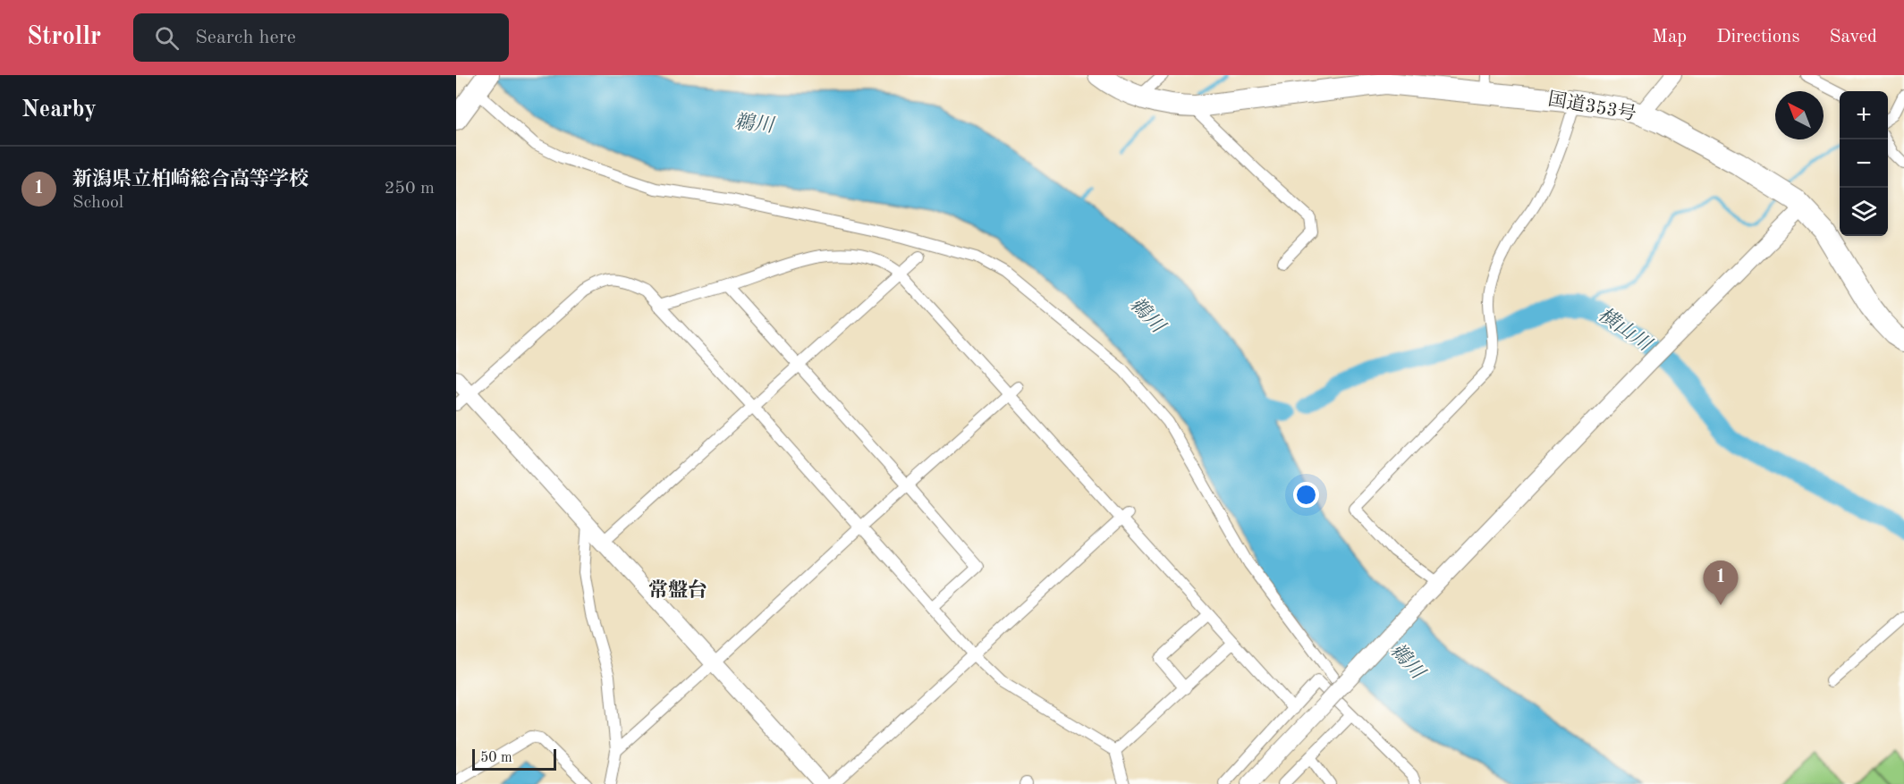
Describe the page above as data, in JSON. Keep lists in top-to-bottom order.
{
  "streets": {
    "highway": ["国道353号"]
  },
  "districts": ["常盤台"],
  "water": ["鵜川", "横山川"],
  "scale_bar": "50 m",
  "north": "top left",
  "page": {
    "header": "Strollr",
    "search": "Search here",
    "nav": ["Map", "Directions", "Saved"],
    "heading": "Nearby",
    "map_buttons": ["+", "−"],
    "list": [
      {
        "mark": "1",
        "name": "新潟県立柏崎総合高等学校",
        "note": "School",
        "value": "250 m"
      }
    ],
    "pins": "1",
    "scale": "50 m"
  }
}
